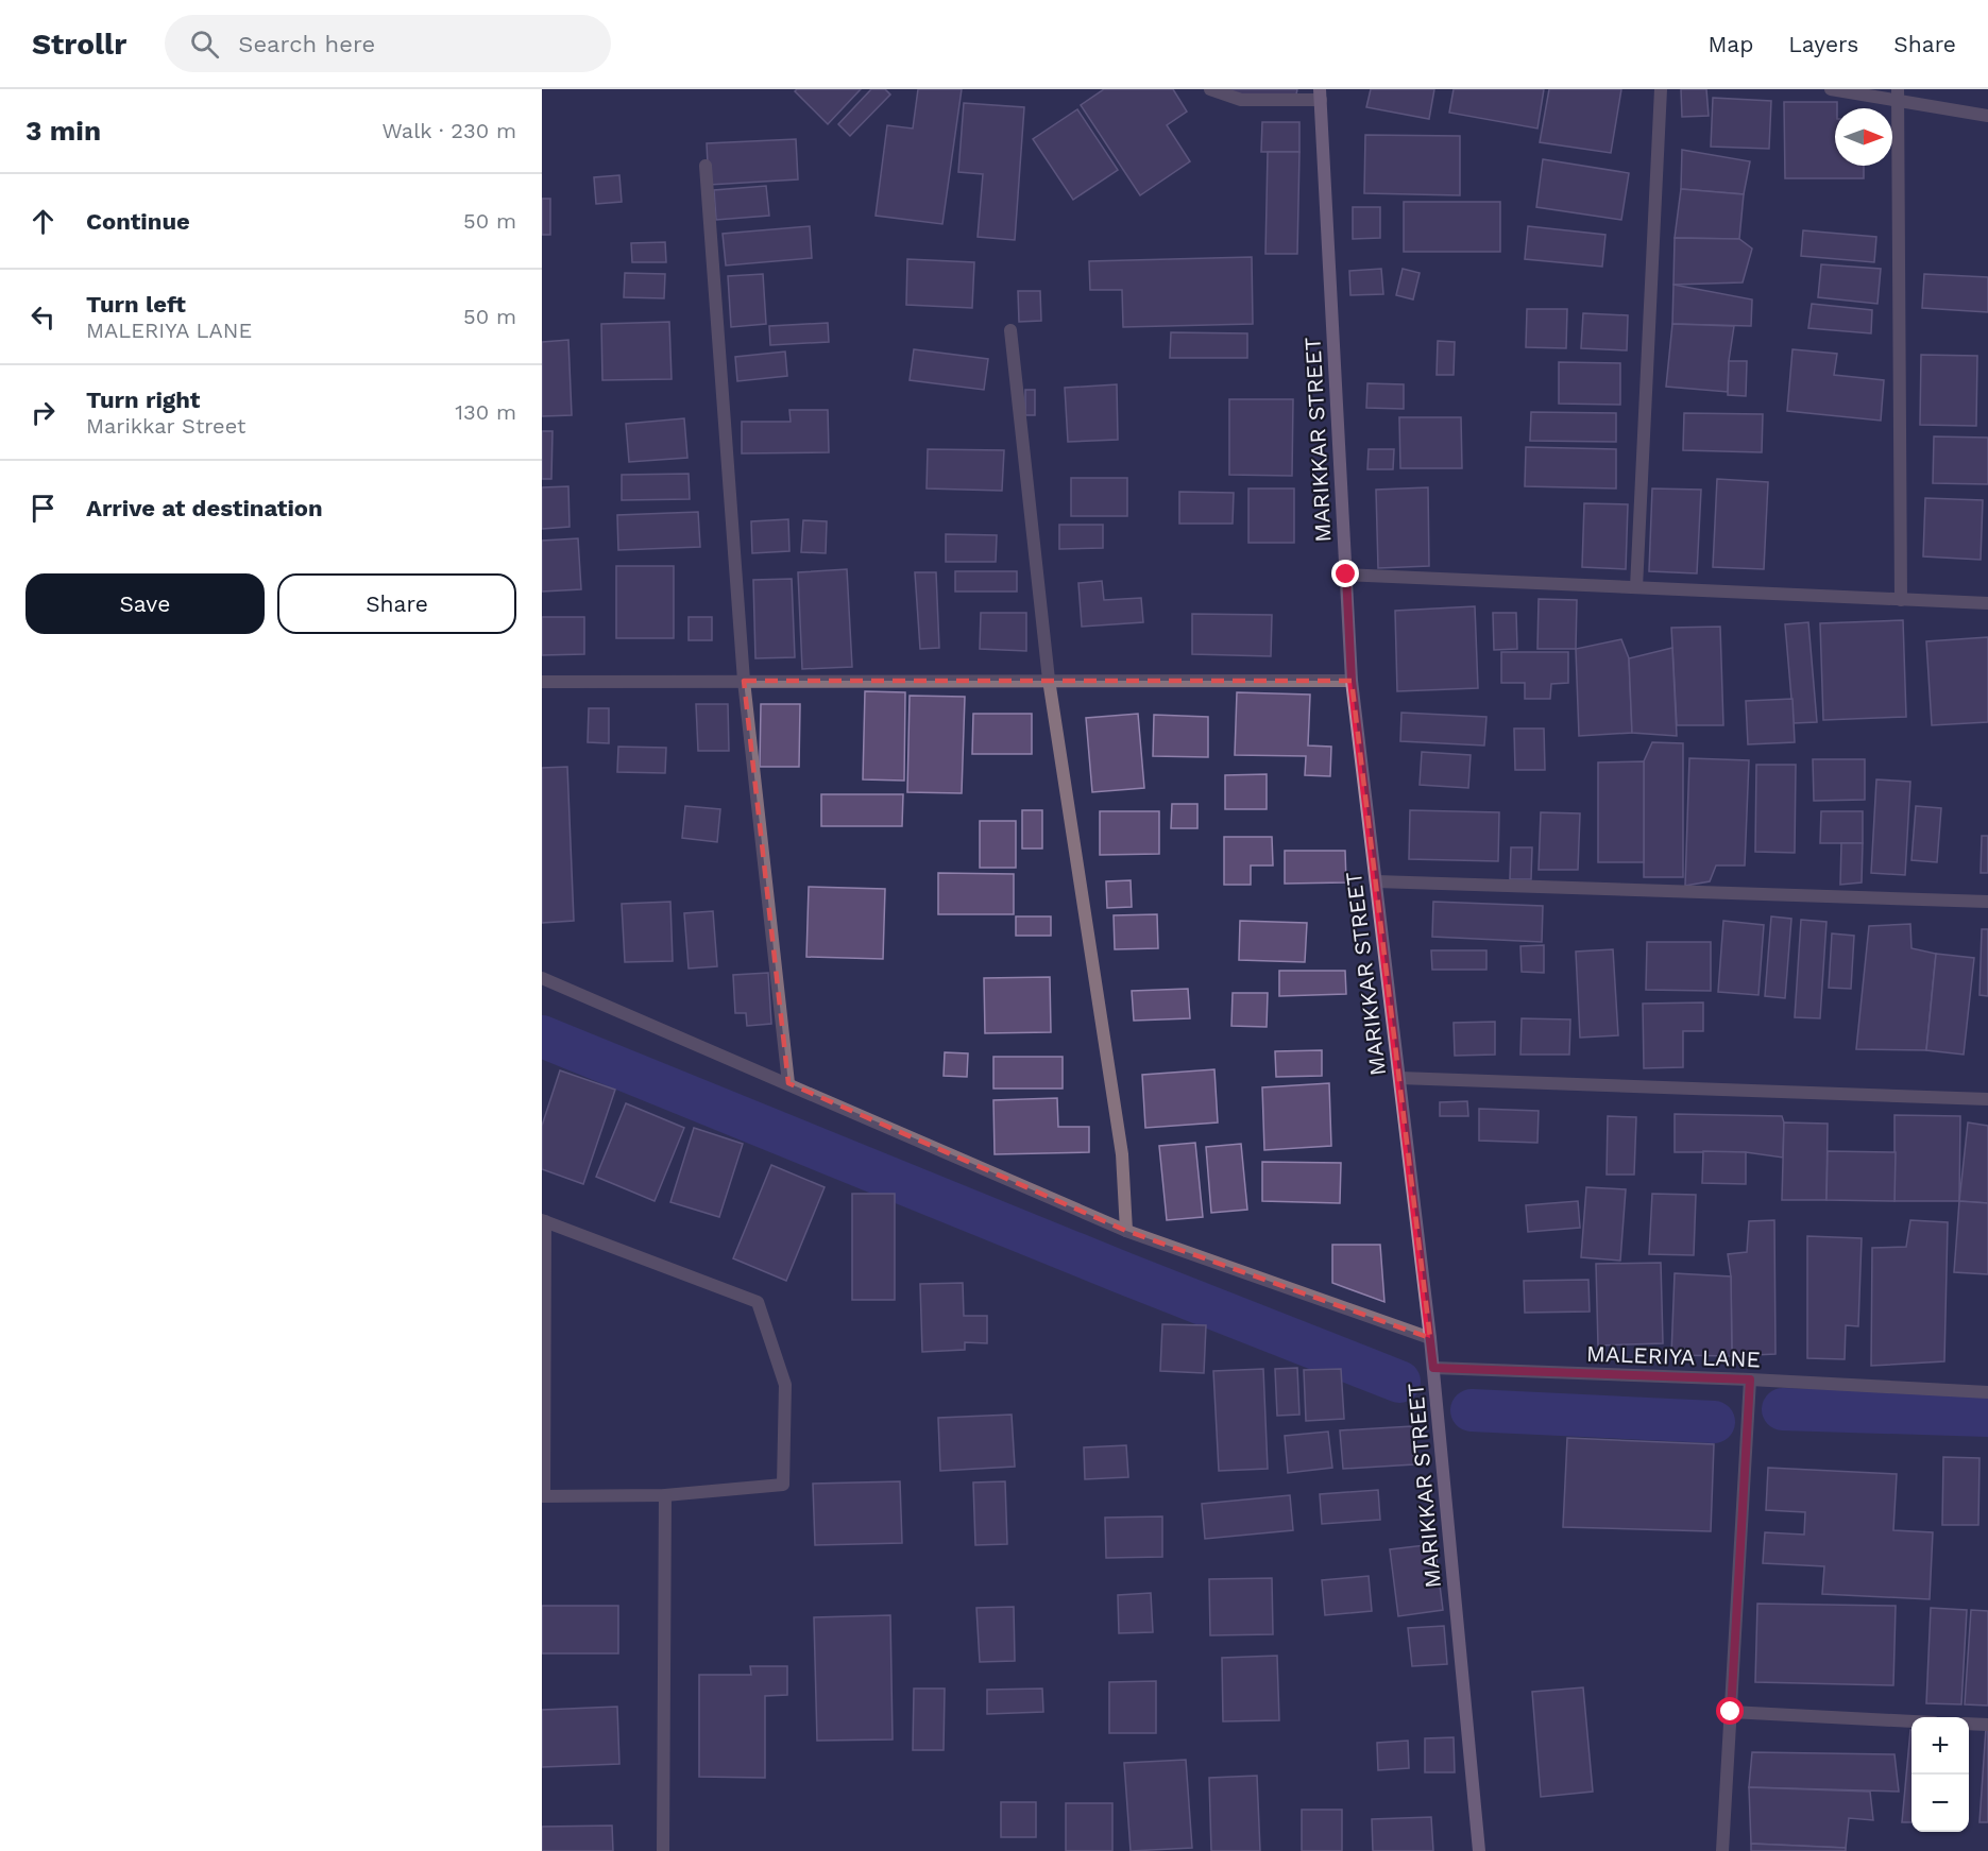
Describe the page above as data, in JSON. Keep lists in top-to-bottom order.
{
  "streets": {
    "street": ["MARIKKAR STREET", "MALERIYA LANE"]
  },
  "crossings": [
    ["MARIKKAR STREET", "MALERIYA LANE"]
  ],
  "north": "right",
  "page": {
    "header": "Strollr",
    "search": "Search here",
    "nav": ["Map", "Layers", "Share"],
    "heading": ["3 min", "Walk · 230 m"],
    "list": [
      ["Continue", "50 m"],
      ["Turn left", "MALERIYA LANE", "50 m"],
      ["Turn right", "Marikkar Street", "130 m"],
      "Arrive at destination"
    ],
    "buttons": ["Save", "Share"],
    "map_buttons": ["+", "−"]
  }
}
